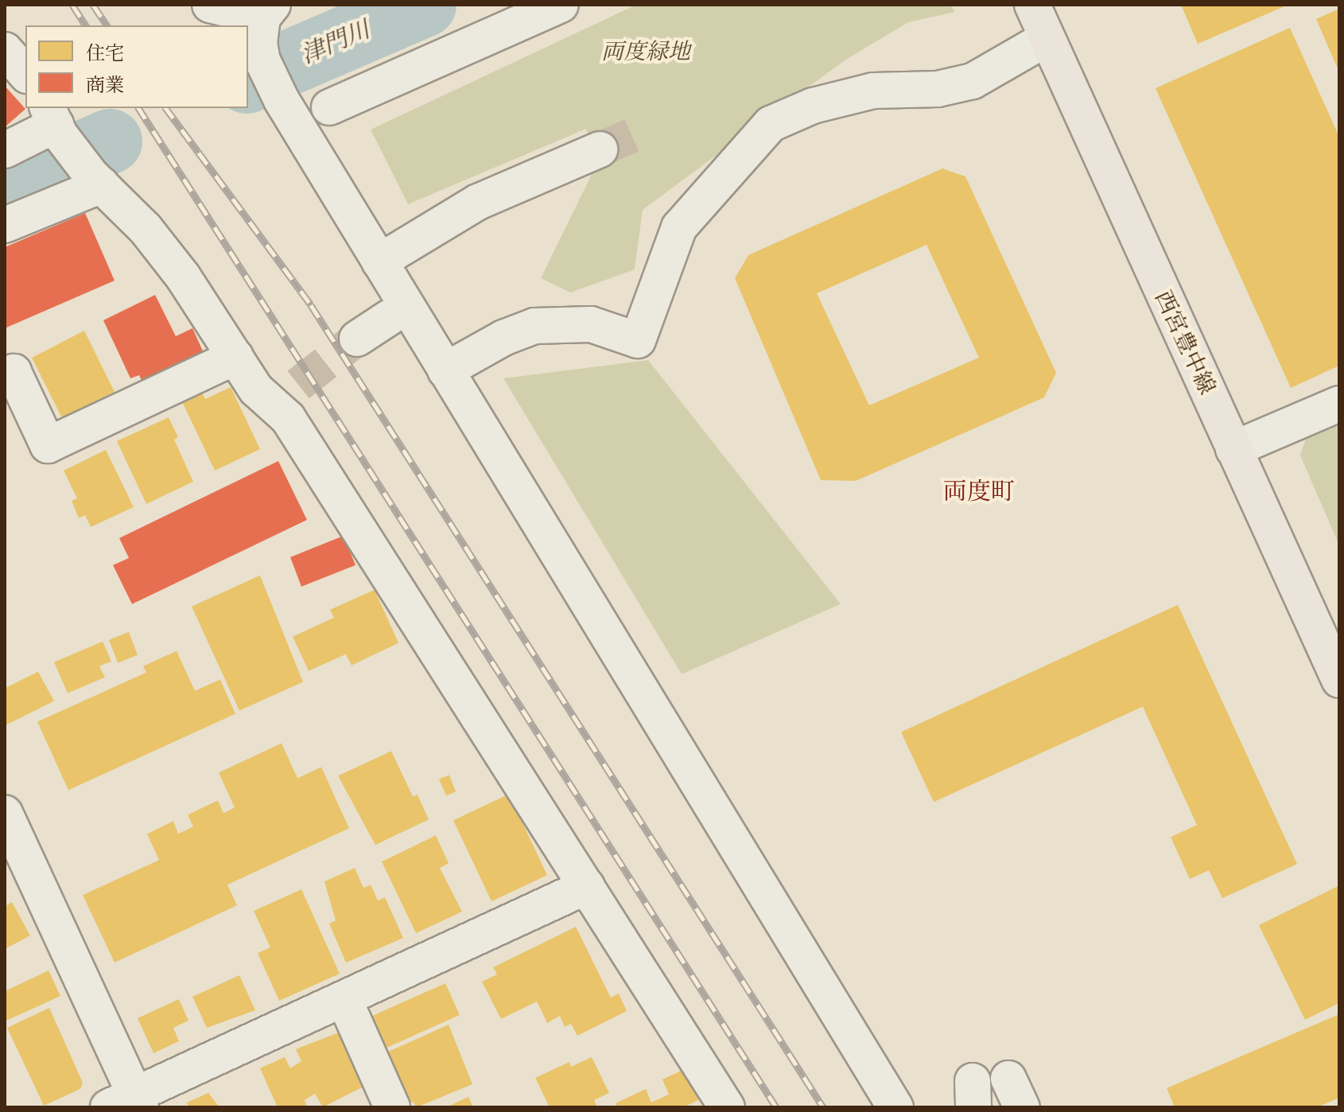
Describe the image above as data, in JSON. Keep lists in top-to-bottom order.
{
  "streets": {
    "main road": ["西宮豊中線"]
  },
  "districts": ["両度町"],
  "water": ["津門川"],
  "parks": ["両度緑地"],
  "legend": ["住宅", "商業"]
}
